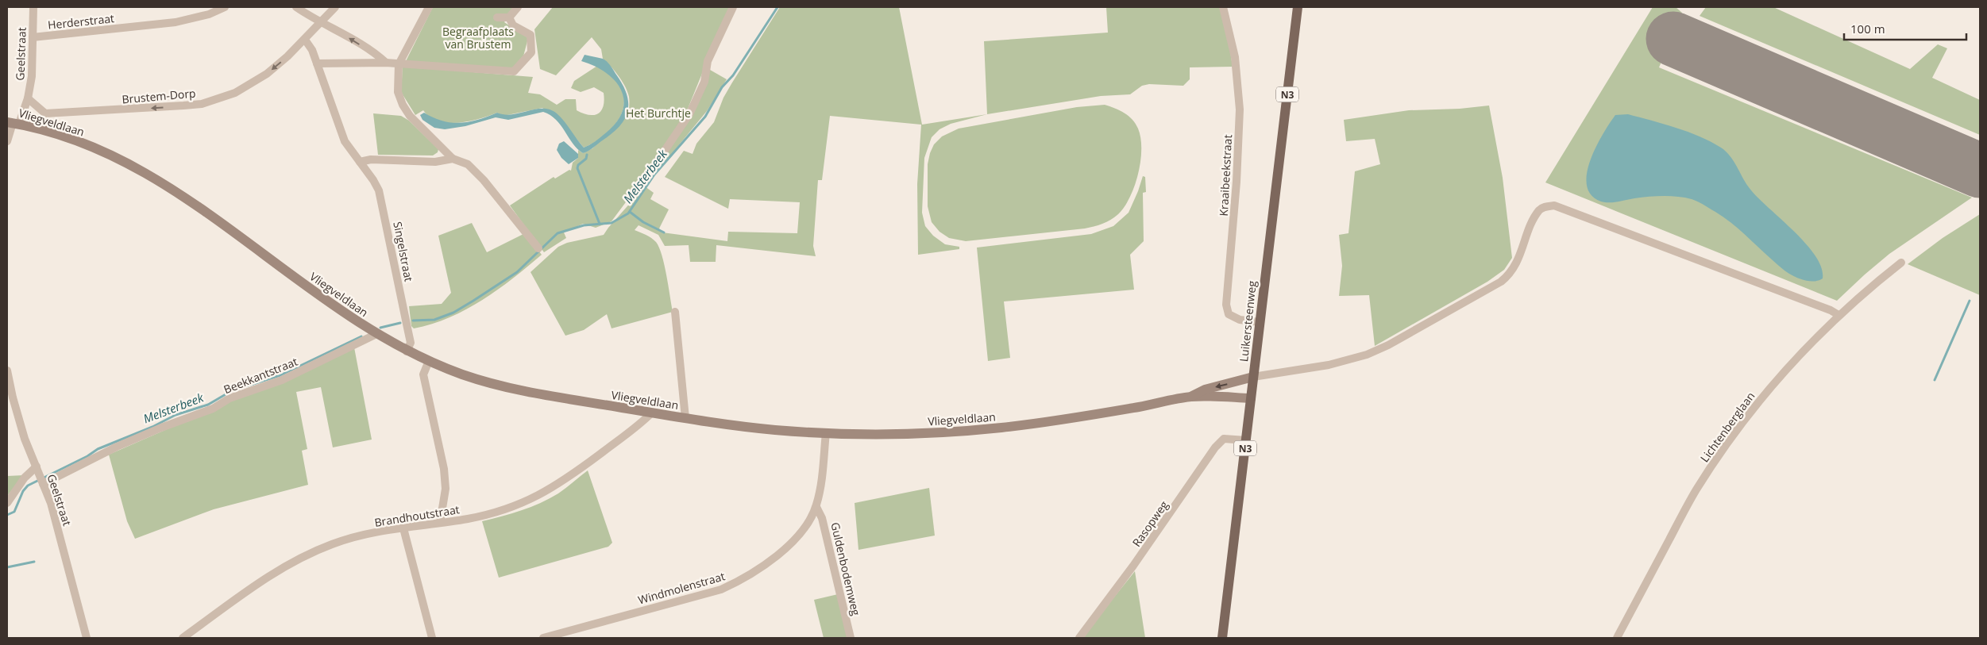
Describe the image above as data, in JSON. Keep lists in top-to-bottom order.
{
  "streets": {
    "main road": ["N3", "Vliegveldlaan", "Luikersteenweg"],
    "street": [
      "Herderstraat",
      "Geelstraat",
      "Brustem-Dorp",
      "Kraaibeekstraat",
      "Singelstraat",
      "Beekkantstraat",
      "Lichtenberglaan",
      "Brandhoutstraat",
      "Rasopweg",
      "Guldenbodemweg",
      "Windmolenstraat"
    ]
  },
  "crossings": [
    ["Herderstraat", "Geelstraat"],
    ["Geelstraat", "Brustem-Dorp"],
    ["Geelstraat", "Vliegveldlaan"],
    ["Geelstraat", "Beekkantstraat"],
    ["Brustem-Dorp", "Singelstraat"],
    ["Vliegveldlaan", "Singelstraat"],
    ["Vliegveldlaan", "Luikersteenweg"],
    ["Vliegveldlaan", "Beekkantstraat"],
    ["Vliegveldlaan", "Brandhoutstraat"],
    ["Vliegveldlaan", "Windmolenstraat"],
    ["Kraaibeekstraat", "Luikersteenweg"],
    ["Luikersteenweg", "Rasopweg"],
    ["Guldenbodemweg", "Windmolenstraat"]
  ],
  "one_way": ["Brustem-Dorp"],
  "water": ["Melsterbeek"],
  "parks": ["Begraafplaats van Brustem", "Het Burchtje"],
  "scale_bar": "100 m"
}
